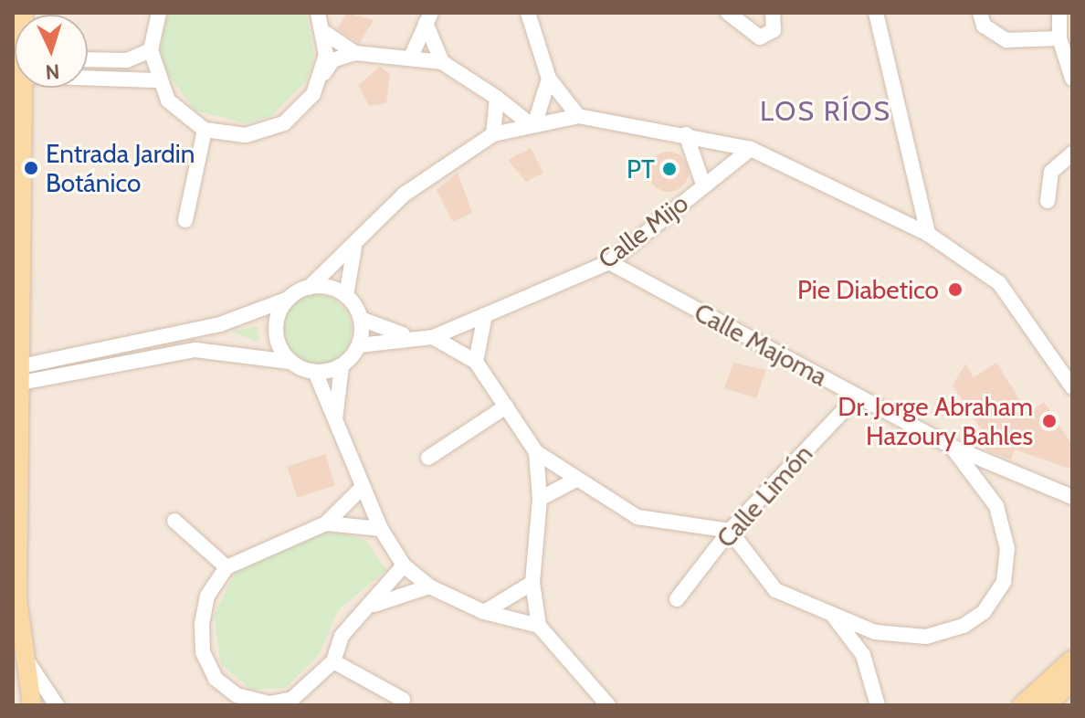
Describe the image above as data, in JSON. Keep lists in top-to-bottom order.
{
  "streets": {
    "street": ["Calle Mijo", "Calle Majoma", "Calle Limón"]
  },
  "crossings": [
    ["Calle Mijo", "Calle Majoma"],
    ["Calle Majoma", "Calle Limón"]
  ],
  "districts": ["LOS RÍOS"],
  "places": [
    "Entrada Jardin Botánico",
    "PT",
    "Pie Diabetico",
    "Dr. Jorge Abraham Hazoury Bahles"
  ],
  "north": "bottom"
}
